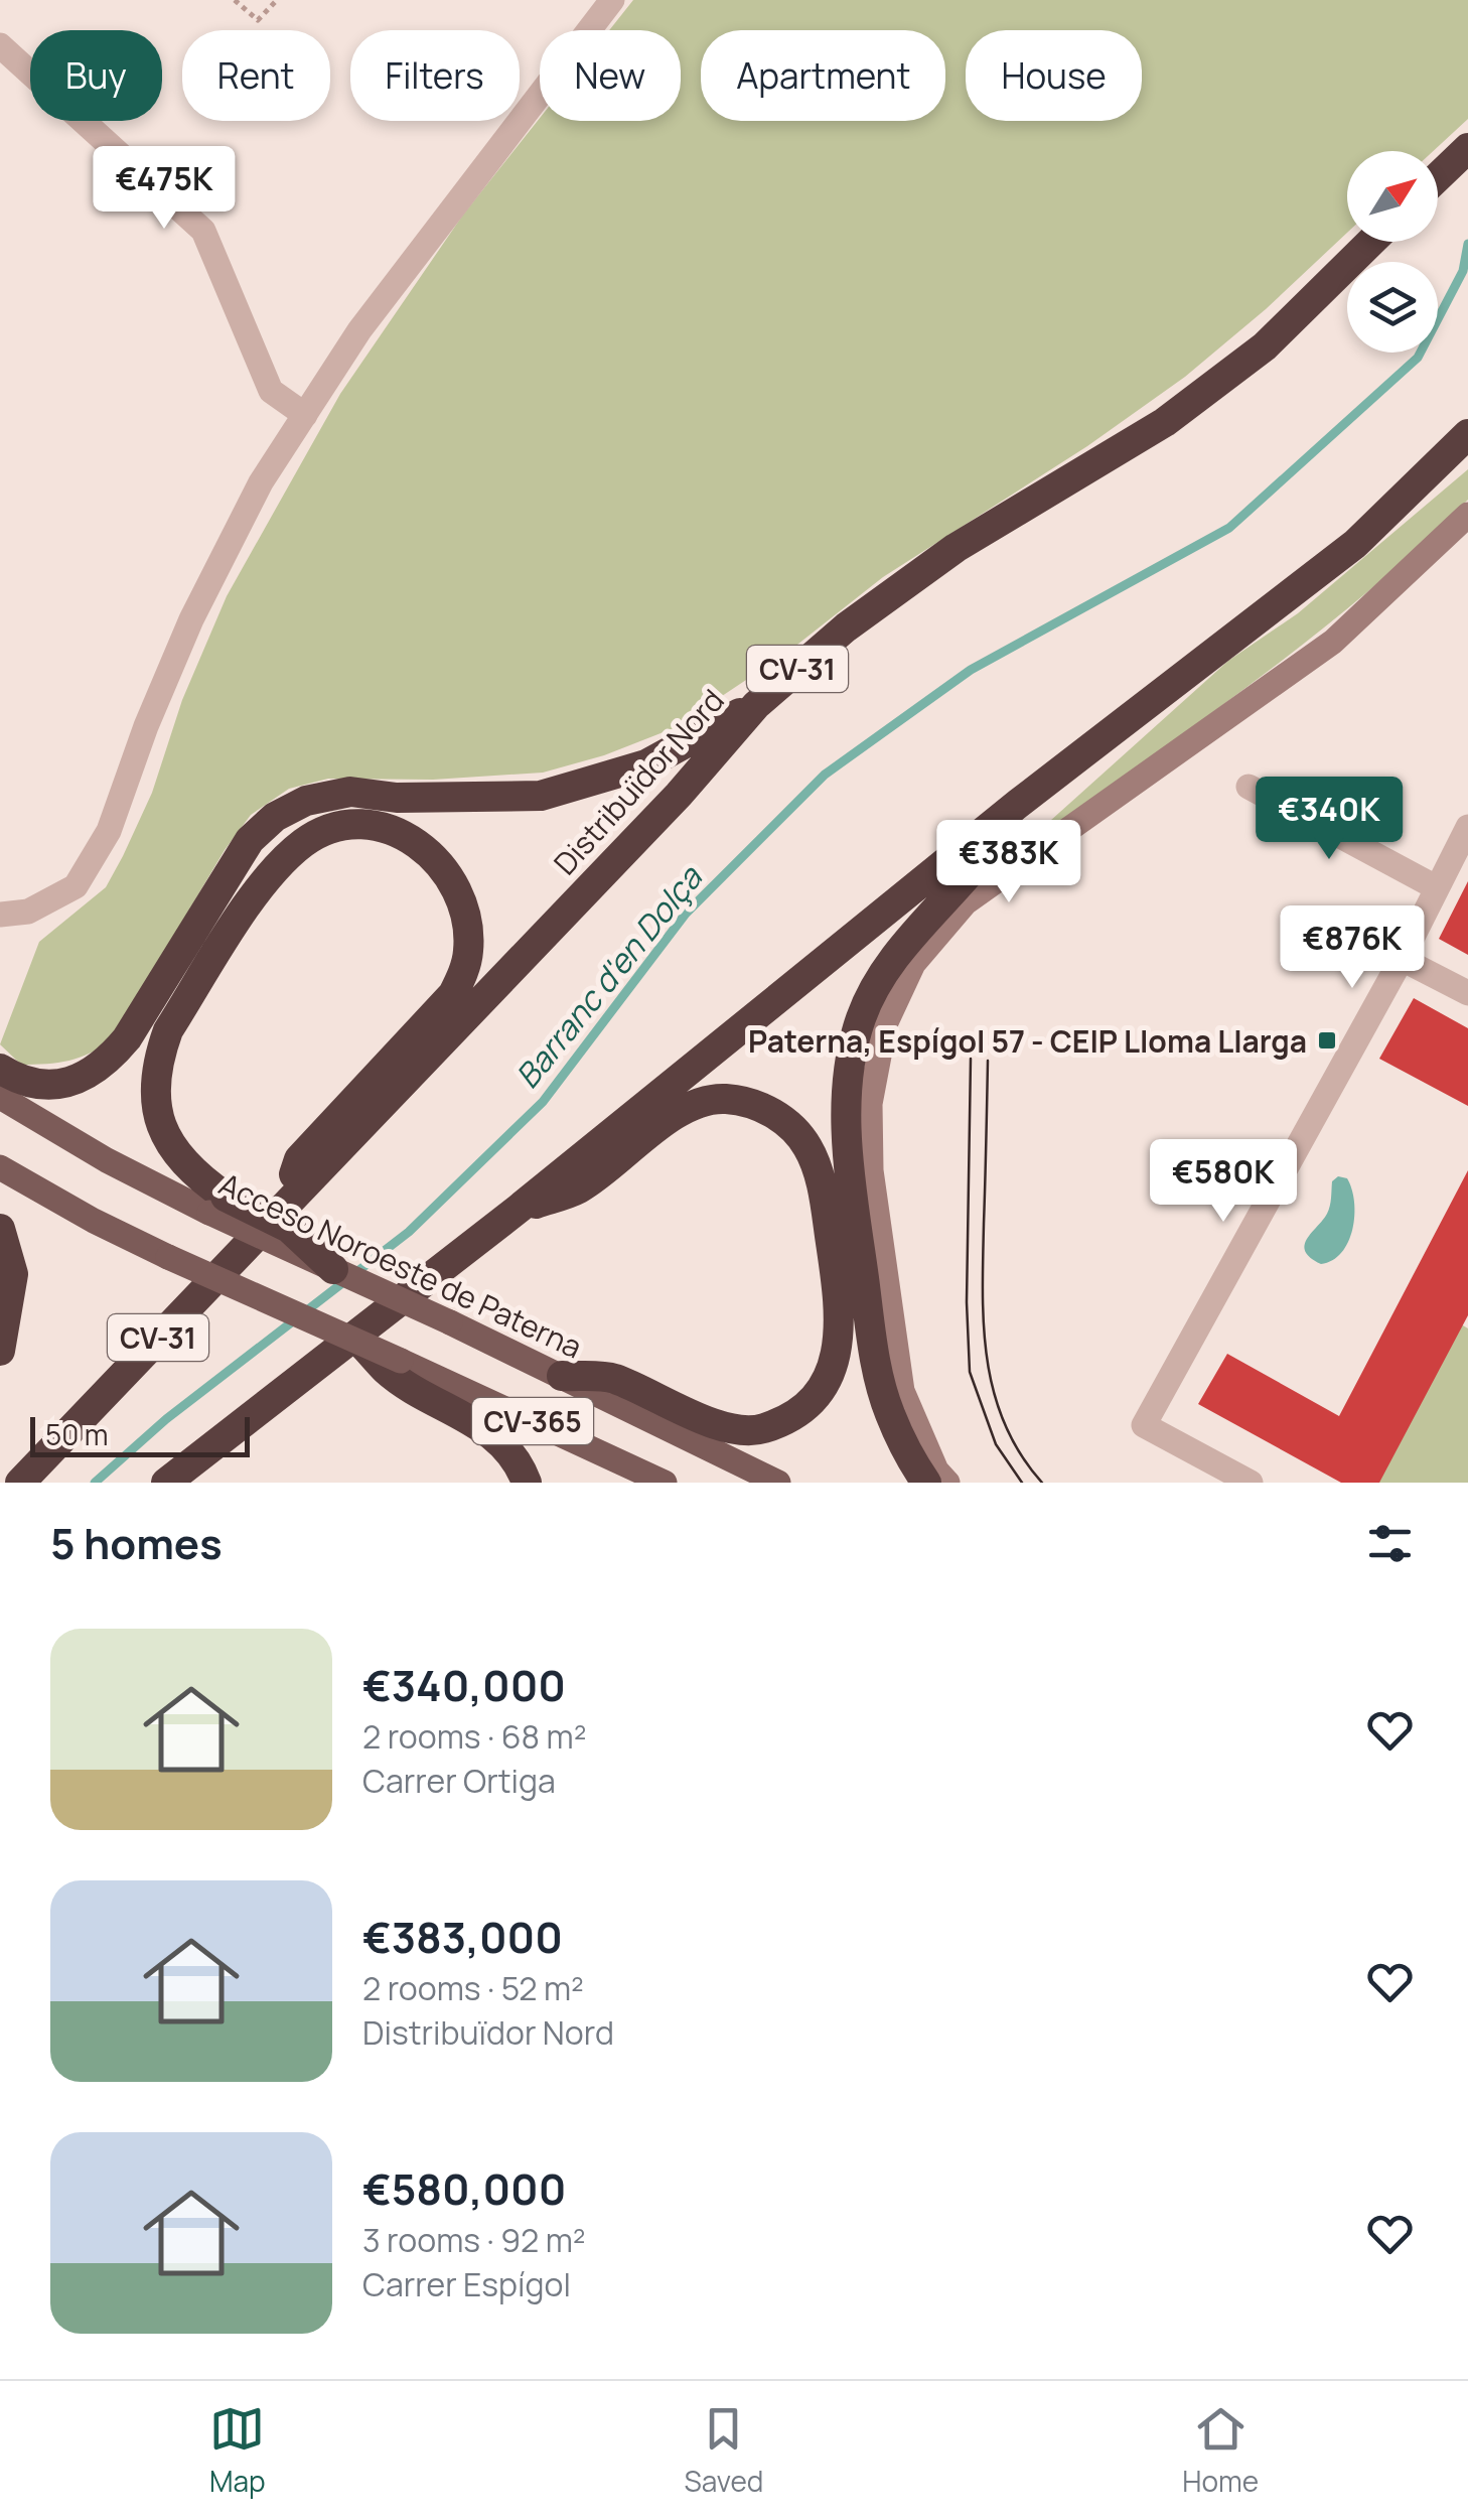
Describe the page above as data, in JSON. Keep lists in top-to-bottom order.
{
  "streets": {
    "highway": ["CV-31", "Distribuïdor Nord"],
    "main road": ["Acceso Noroeste de Paterna", "CV-365"]
  },
  "water": ["Barranc d'en Dolça"],
  "places": {
    "transit": ["Paterna, Espígol 57 - CEIP Lloma Llarga"]
  },
  "scale_bar": "50 m",
  "north": "top right",
  "page": {
    "chip": [
      "Buy",
      "Rent",
      "Filters",
      "New",
      "Apartment",
      "House"
    ],
    "price": [
      "€475K",
      "€340K",
      "€383K",
      "€876K",
      "€580K"
    ],
    "scale": "50 m",
    "heading": "5 homes",
    "list": [
      {
        "name": "€340,000",
        "note": "2 rooms · 68 m² · Carrer Ortiga"
      },
      {
        "name": "€383,000",
        "note": "2 rooms · 52 m² · Distribuïdor Nord"
      },
      {
        "name": "€580,000",
        "note": "3 rooms · 92 m² · Carrer Espígol"
      }
    ],
    "tabs": ["Map", "Saved", "Home"]
  }
}
